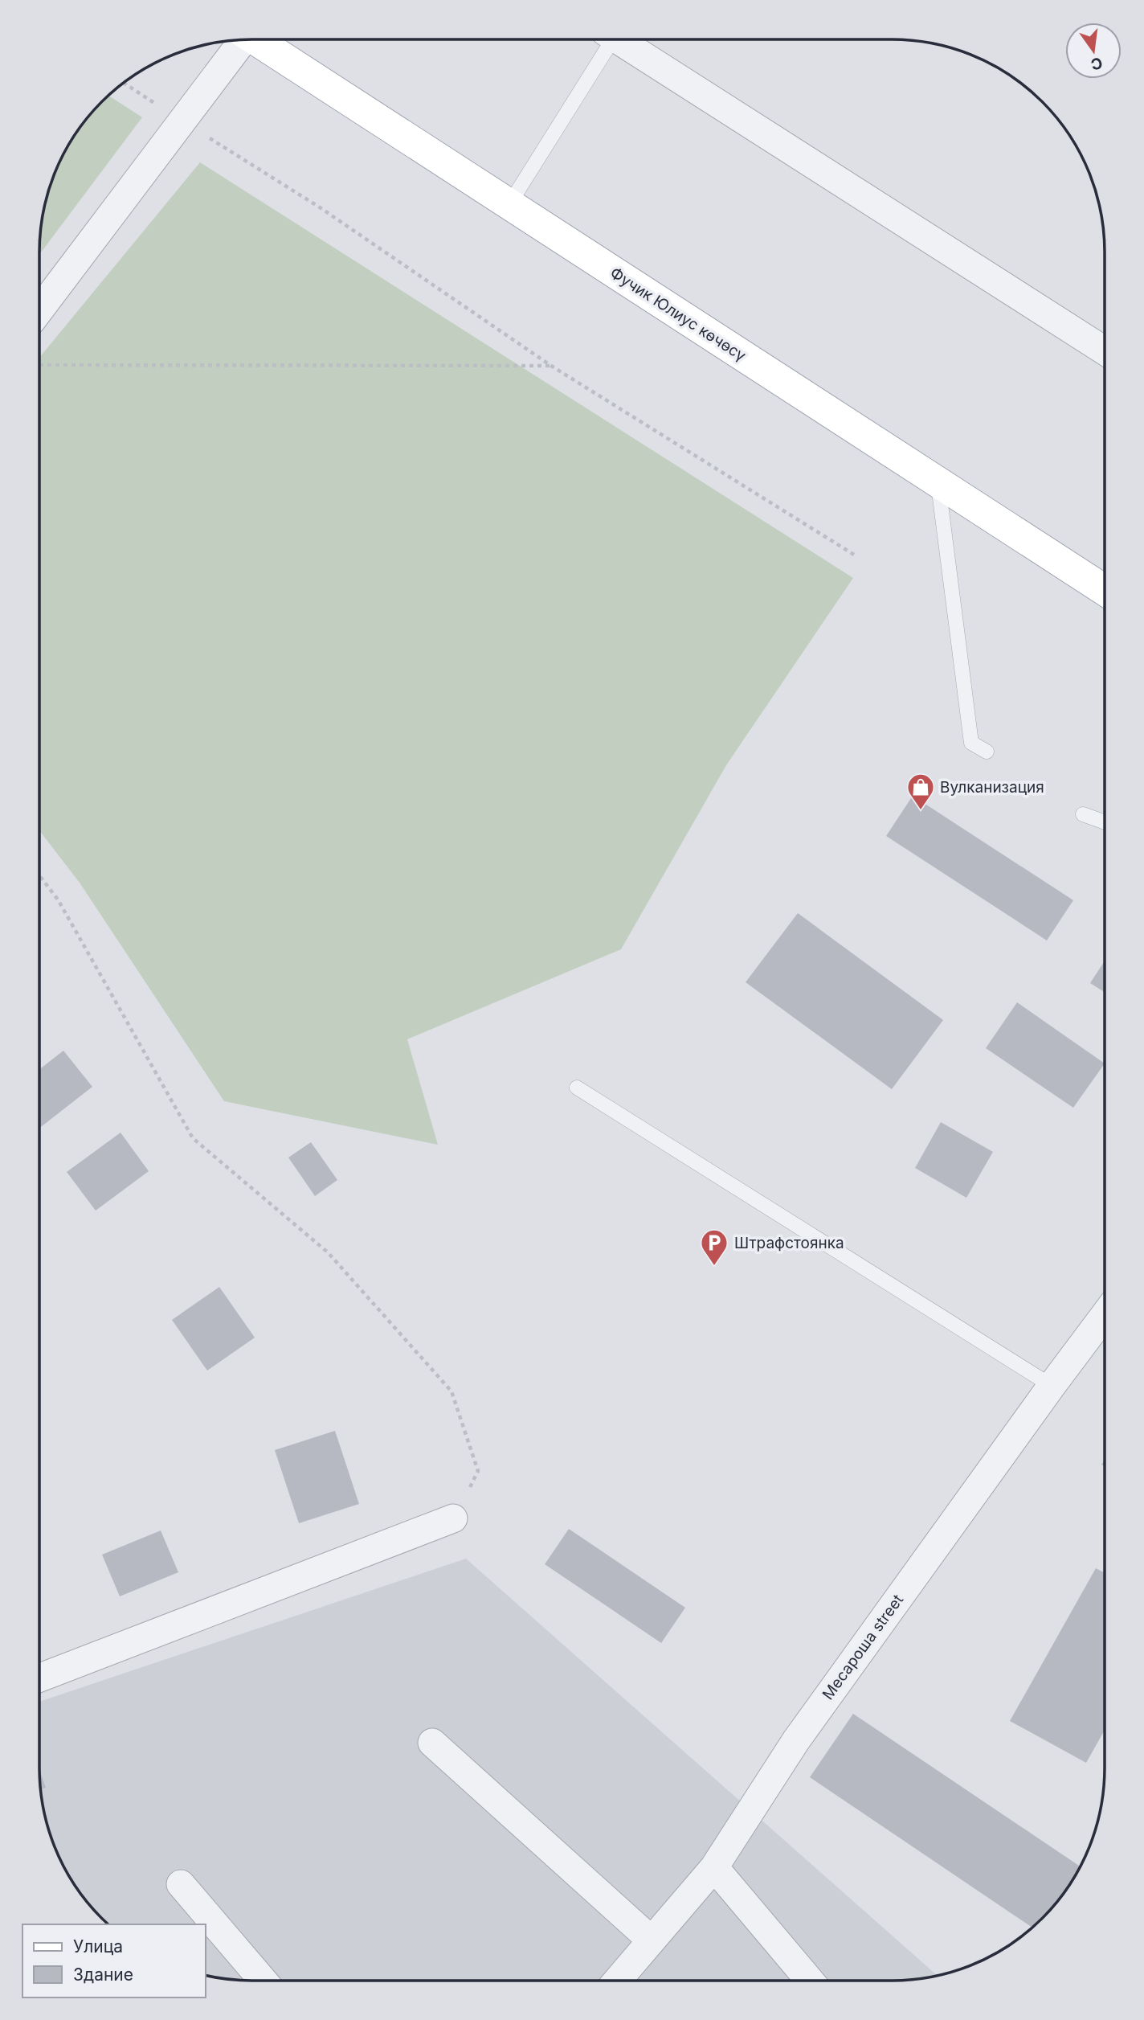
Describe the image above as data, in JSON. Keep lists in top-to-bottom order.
{
  "streets": {
    "main road": ["Фучик Юлиус көчөсү"],
    "street": ["Месароша street"]
  },
  "places": {
    "shop": ["Вулканизация"],
    "parking": ["Штрафстоянка"]
  },
  "legend": ["Улица", "Здание"],
  "north": "bottom"
}
